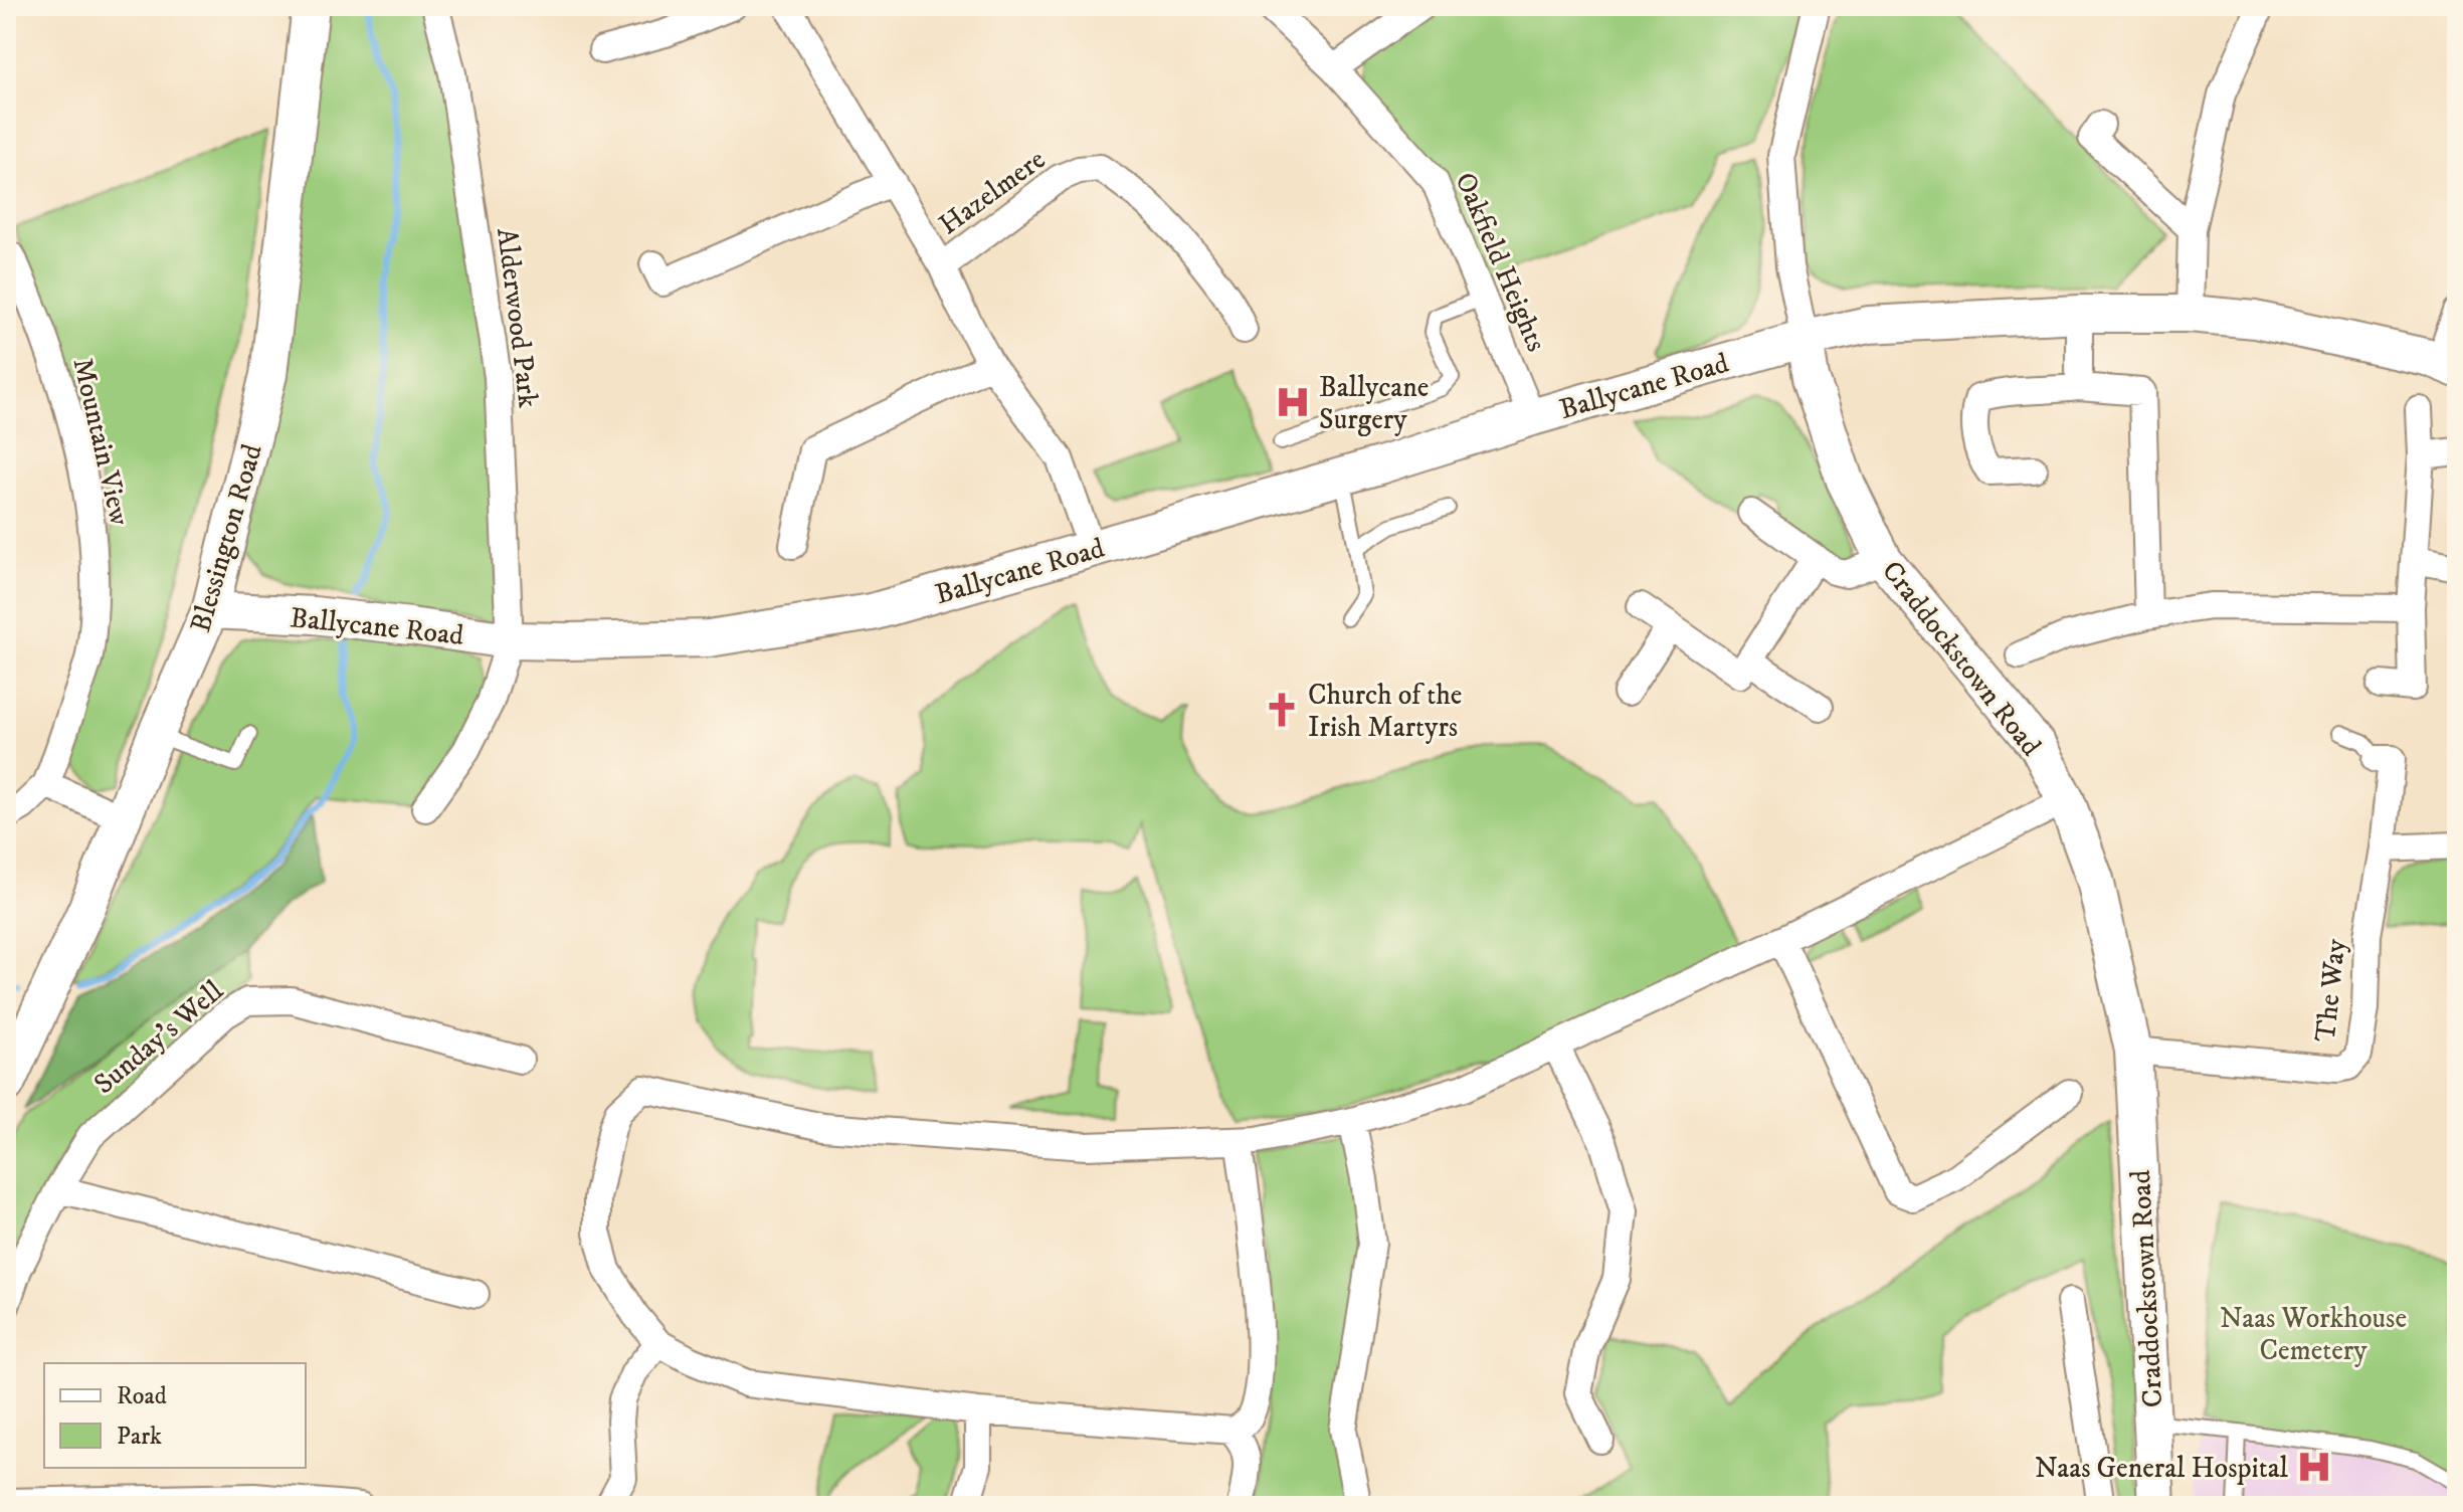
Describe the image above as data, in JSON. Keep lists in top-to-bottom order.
{
  "streets": {
    "main road": ["Ballycane Road", "Blessington Road", "Craddockstown Road"],
    "street": [
      "Hazelmere",
      "Oakfield Heights",
      "Alderwood Park",
      "Mountain View",
      "The Way",
      "Sunday's Well"
    ]
  },
  "crossings": [
    ["Oakfield Heights", "Ballycane Road"],
    ["Alderwood Park", "Ballycane Road"],
    ["Ballycane Road", "Blessington Road"],
    ["Ballycane Road", "Craddockstown Road"],
    ["Craddockstown Road", "The Way"]
  ],
  "parks": ["Naas Workhouse Cemetery"],
  "places": {
    "hospital": ["Ballycane Surgery", "Naas General Hospital"],
    "church": ["Church of the Irish Martyrs"]
  },
  "legend": ["Road", "Park"]
}
